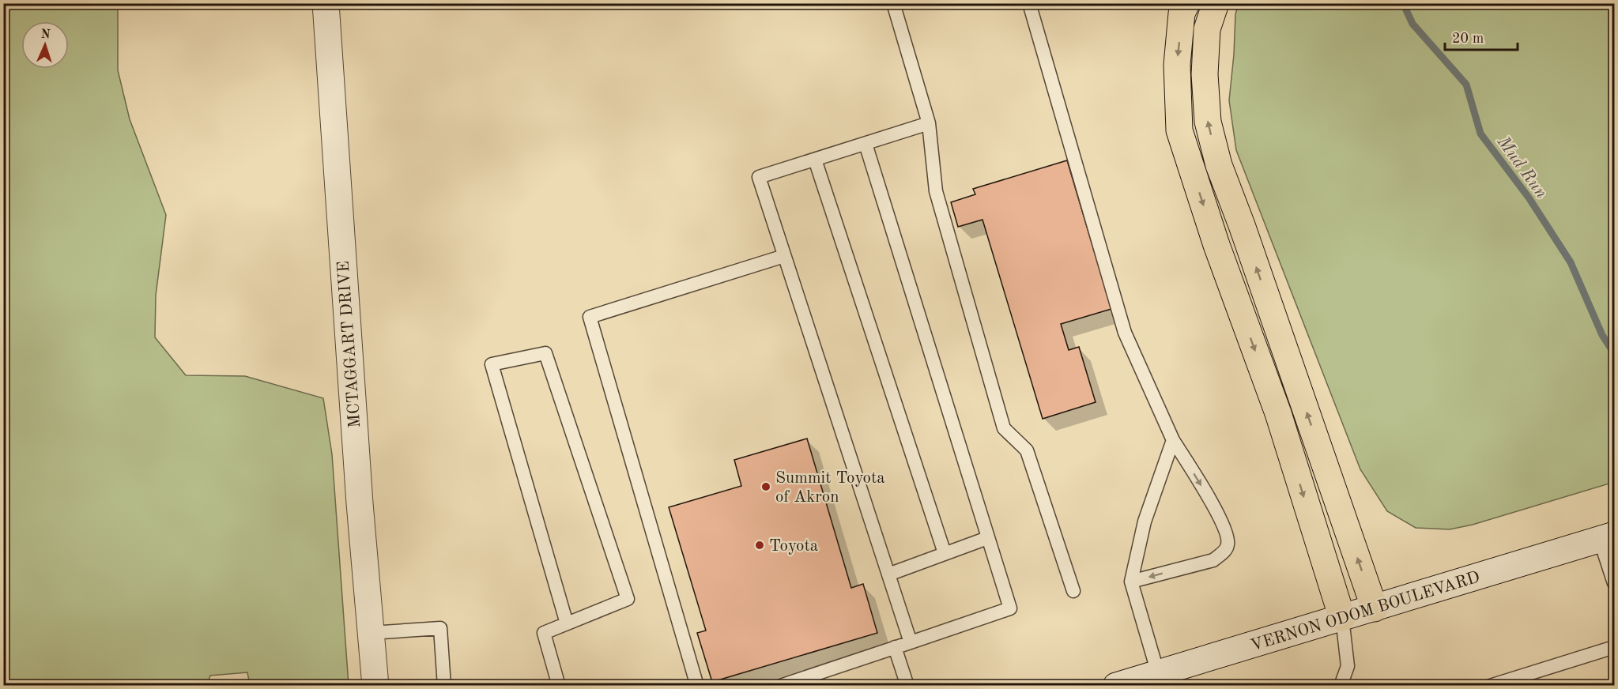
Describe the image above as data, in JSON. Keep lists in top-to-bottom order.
{
  "streets": {
    "street": ["MCTAGGART DRIVE", "VERNON ODOM BOULEVARD"]
  },
  "water": ["Mud Run"],
  "places": ["Summit Toyota of Akron", "Toyota"],
  "scale_bar": "20 m",
  "north": "top"
}
